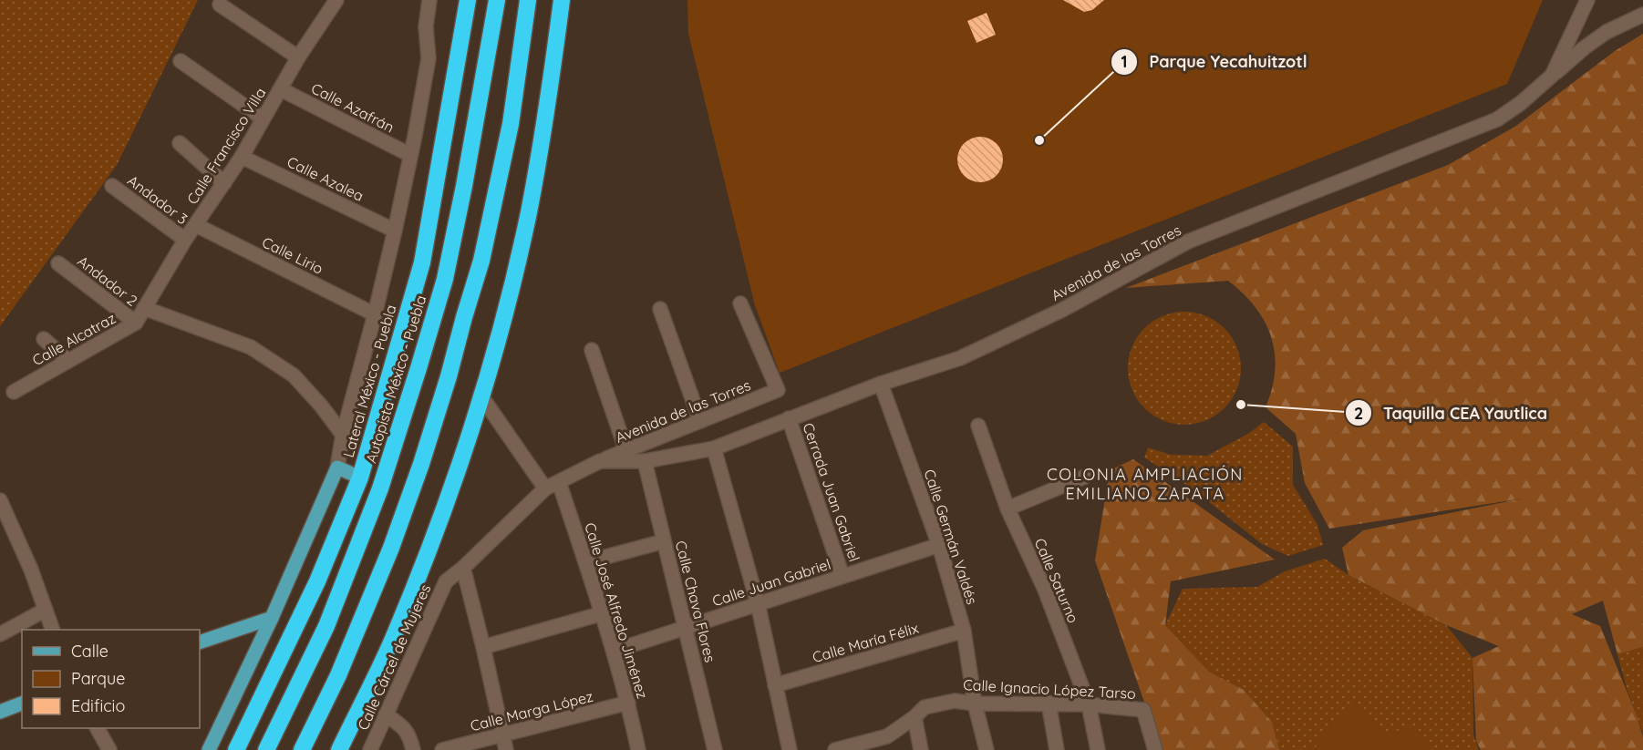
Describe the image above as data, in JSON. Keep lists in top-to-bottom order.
{
  "streets": {
    "highway": ["Autopista México - Puebla", "Lateral México - Puebla"],
    "street": [
      "Calle Azafrán",
      "Calle Francisco Villa",
      "Calle Azalea",
      "Andador 3",
      "Calle Lirio",
      "Avenida de las Torres",
      "Andador 2",
      "Calle Alcatraz",
      "Cerrada Juan Gabriel",
      "Calle Germán Valdés",
      "Calle Saturno",
      "Calle Juan Gabriel",
      "Calle Chava Flores",
      "Calle José Alfredo Jiménez",
      "Calle María Félix",
      "Calle Cárcel de Mujeres",
      "Calle Ignacio López Tarso",
      "Calle Marga López"
    ]
  },
  "crossings": [
    ["Calle Azafrán", "Calle Francisco Villa"],
    ["Calle Francisco Villa", "Calle Azalea"],
    ["Calle Francisco Villa", "Andador 3"],
    ["Calle Francisco Villa", "Calle Lirio"],
    ["Calle Francisco Villa", "Calle Alcatraz"],
    ["Avenida de las Torres", "Cerrada Juan Gabriel"],
    ["Avenida de las Torres", "Calle Germán Valdés"],
    ["Avenida de las Torres", "Calle Chava Flores"],
    ["Avenida de las Torres", "Calle José Alfredo Jiménez"],
    ["Avenida de las Torres", "Calle Cárcel de Mujeres"],
    ["Andador 2", "Calle Alcatraz"],
    ["Cerrada Juan Gabriel", "Calle Juan Gabriel"],
    ["Calle Germán Valdés", "Calle Juan Gabriel"],
    ["Calle Germán Valdés", "Calle María Félix"],
    ["Calle Germán Valdés", "Calle Ignacio López Tarso"],
    ["Calle Saturno", "Calle Ignacio López Tarso"],
    ["Calle Juan Gabriel", "Calle Chava Flores"],
    ["Calle Juan Gabriel", "Calle José Alfredo Jiménez"],
    ["Calle José Alfredo Jiménez", "Calle Marga López"]
  ],
  "districts": ["COLONIA AMPLIACIÓN EMILIANO ZAPATA"],
  "places": ["Parque Yecahuitzotl", "Taquilla CEA Yautlica"],
  "legend": ["Calle", "Parque", "Edificio"]
}
